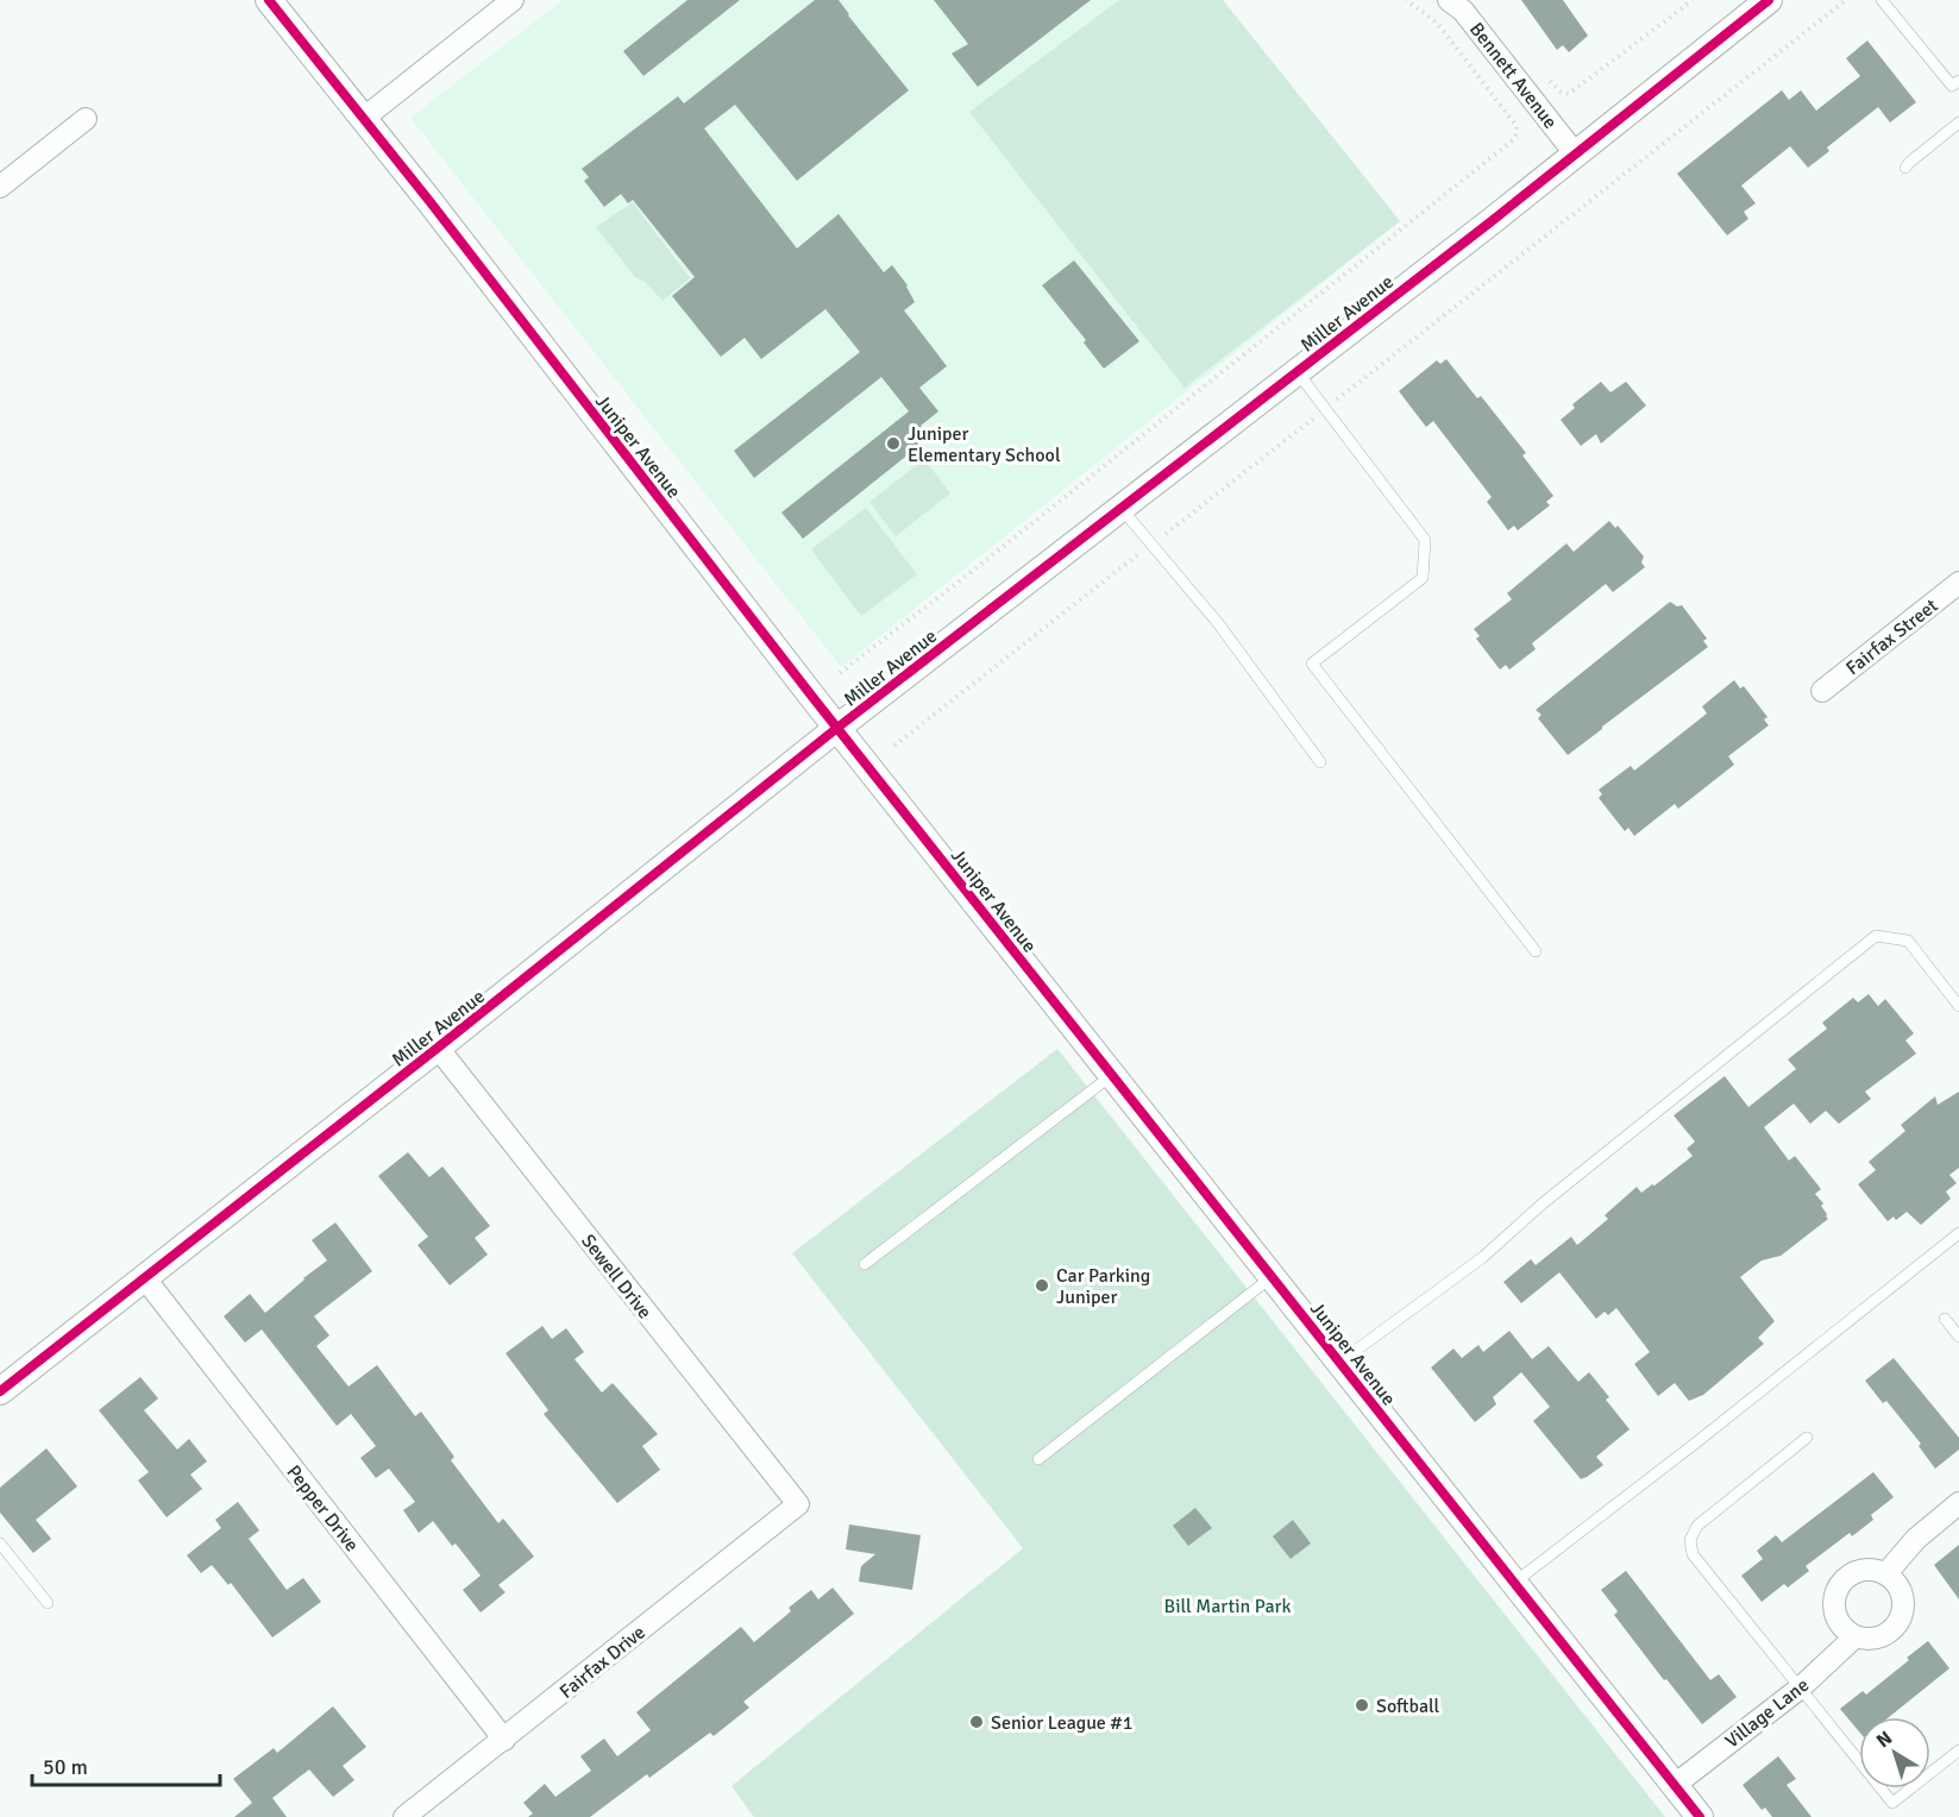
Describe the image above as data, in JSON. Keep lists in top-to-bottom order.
{
  "streets": {
    "street": [
      "Bennett Avenue",
      "Miller Avenue",
      "Juniper Avenue",
      "Fairfax Street",
      "Sewell Drive",
      "Pepper Drive",
      "Fairfax Drive",
      "Village Lane"
    ]
  },
  "crossings": [
    ["Bennett Avenue", "Miller Avenue"],
    ["Miller Avenue", "Juniper Avenue"],
    ["Miller Avenue", "Sewell Drive"],
    ["Miller Avenue", "Pepper Drive"],
    ["Juniper Avenue", "Village Lane"],
    ["Sewell Drive", "Fairfax Drive"],
    ["Pepper Drive", "Fairfax Drive"]
  ],
  "parks": ["Bill Martin Park"],
  "places": [
    "Juniper Elementary School",
    "Car Parking Juniper",
    "Softball",
    "Senior League #1"
  ],
  "scale_bar": "50 m",
  "north": "top left"
}
